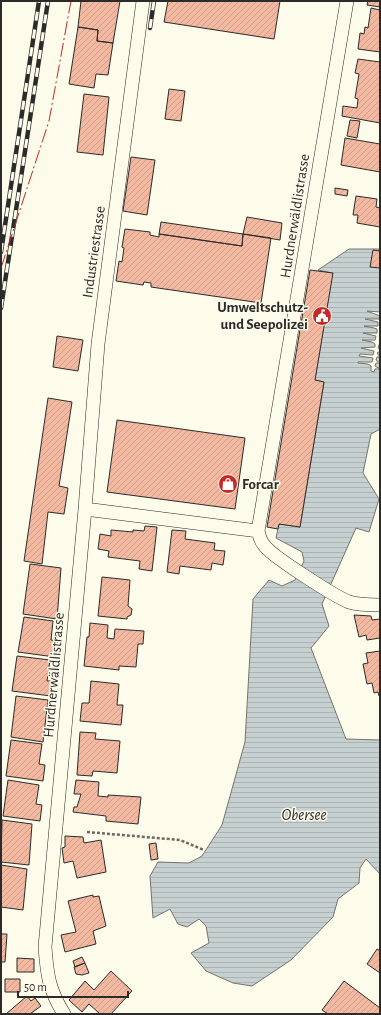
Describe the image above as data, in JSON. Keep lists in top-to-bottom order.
{
  "streets": {
    "street": ["Hurdnerwäldlistrasse", "Industriestrasse"]
  },
  "crossings": [
    ["Hurdnerwäldlistrasse", "Industriestrasse"]
  ],
  "water": ["Obersee"],
  "places": {
    "public building": ["Umweltschutz- und Seepolizei"],
    "shop": ["Forcar"]
  },
  "scale_bar": "50 m"
}
